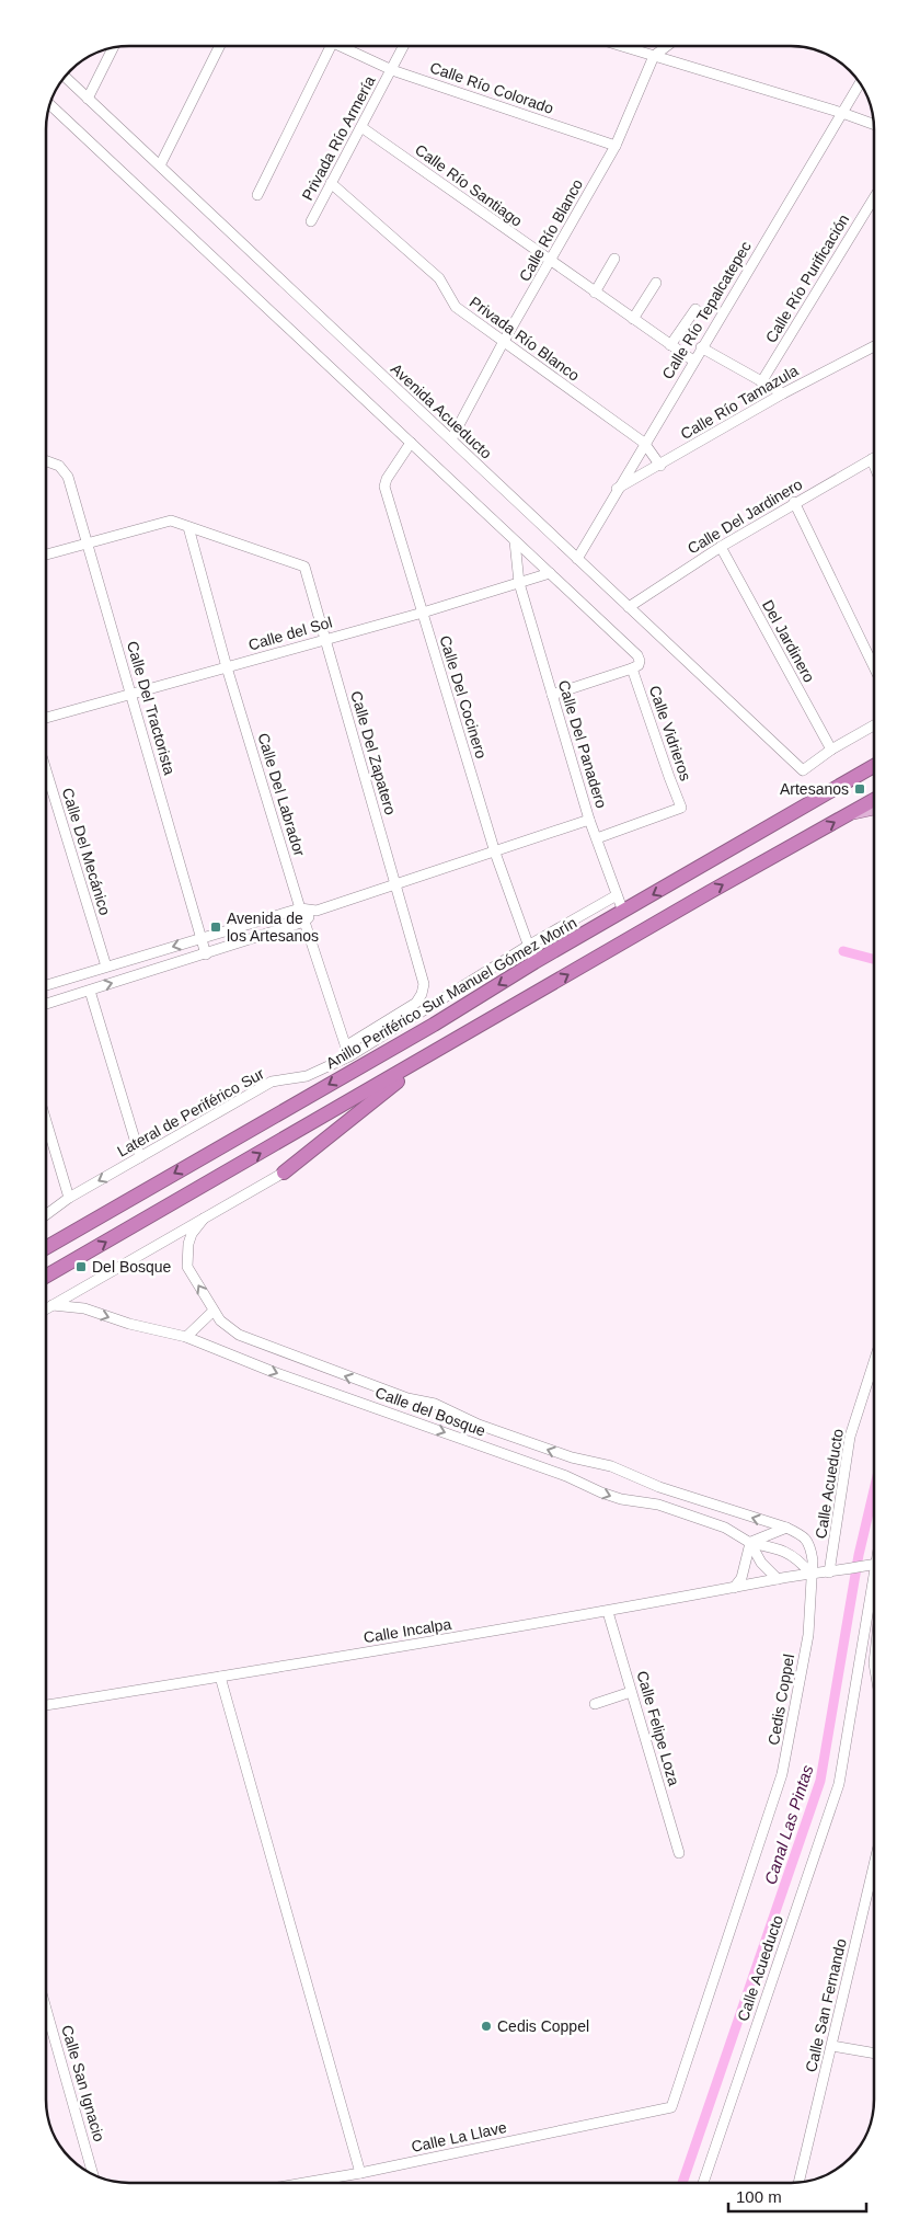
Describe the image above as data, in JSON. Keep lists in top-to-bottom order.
{
  "streets": {
    "highway": ["Anillo Periférico Sur Manuel Gómez Morín"],
    "street": [
      "Calle Río Colorado",
      "Privada Río Armería",
      "Calle Río Santiago",
      "Calle Río Blanco",
      "Calle Río Purificación",
      "Calle Río Tepalcatepec",
      "Privada Río Blanco",
      "Calle Río Tamazula",
      "Avenida Acueducto",
      "Calle Del Jardinero",
      "Calle del Sol",
      "Del Jardinero",
      "Calle Del Cocinero",
      "Calle Del Tractorista",
      "Calle Vidrieros",
      "Calle Del Panadero",
      "Calle Del Zapatero",
      "Calle Del Labrador",
      "Calle Del Mecánico",
      "Lateral de Periférico Sur",
      "Calle del Bosque",
      "Calle Acueducto",
      "Calle Incalpa",
      "Cedis Coppel",
      "Calle Felipe Loza",
      "Calle San Fernando",
      "Calle San Ignacio",
      "Calle La Llave"
    ]
  },
  "crossings": [
    ["Calle Río Colorado", "Privada Río Armería"],
    ["Calle Río Colorado", "Calle Río Blanco"],
    ["Privada Río Armería", "Calle Río Santiago"],
    ["Privada Río Armería", "Privada Río Blanco"],
    ["Calle Río Santiago", "Calle Río Blanco"],
    ["Calle Río Santiago", "Calle Río Tepalcatepec"],
    ["Calle Río Blanco", "Privada Río Blanco"],
    ["Calle Río Blanco", "Avenida Acueducto"],
    ["Calle Río Tepalcatepec", "Privada Río Blanco"],
    ["Calle Río Tepalcatepec", "Calle Río Tamazula"],
    ["Calle Río Tepalcatepec", "Avenida Acueducto"],
    ["Privada Río Blanco", "Calle Río Tamazula"],
    ["Avenida Acueducto", "Calle Del Jardinero"],
    ["Avenida Acueducto", "Del Jardinero"],
    ["Calle Del Jardinero", "Del Jardinero"],
    ["Calle del Sol", "Calle Del Cocinero"],
    ["Calle del Sol", "Calle Del Tractorista"],
    ["Calle del Sol", "Calle Del Panadero"],
    ["Calle del Sol", "Calle Del Zapatero"],
    ["Calle del Sol", "Calle Del Labrador"],
    ["Calle Del Cocinero", "Anillo Periférico Sur Manuel Gómez Morín"],
    ["Calle Del Cocinero", "Lateral de Periférico Sur"],
    ["Calle Del Tractorista", "Calle Del Zapatero"],
    ["Calle Vidrieros", "Calle Del Panadero"],
    ["Calle Del Panadero", "Anillo Periférico Sur Manuel Gómez Morín"],
    ["Calle Del Panadero", "Lateral de Periférico Sur"],
    ["Calle Del Zapatero", "Calle Del Labrador"],
    ["Calle Del Labrador", "Anillo Periférico Sur Manuel Gómez Morín"],
    ["Calle Del Labrador", "Lateral de Periférico Sur"],
    ["Anillo Periférico Sur Manuel Gómez Morín", "Lateral de Periférico Sur"],
    ["Calle del Bosque", "Calle Incalpa"],
    ["Calle del Bosque", "Cedis Coppel"],
    ["Calle Incalpa", "Cedis Coppel"],
    ["Calle Incalpa", "Calle Felipe Loza"],
    ["Cedis Coppel", "Calle La Llave"]
  ],
  "water": ["Canal Las Pintas"],
  "places": {
    "transit": ["Artesanos", "Avenida de los Artesanos", "Del Bosque"],
    "other": ["Cedis Coppel"]
  },
  "scale_bar": "100 m"
}
